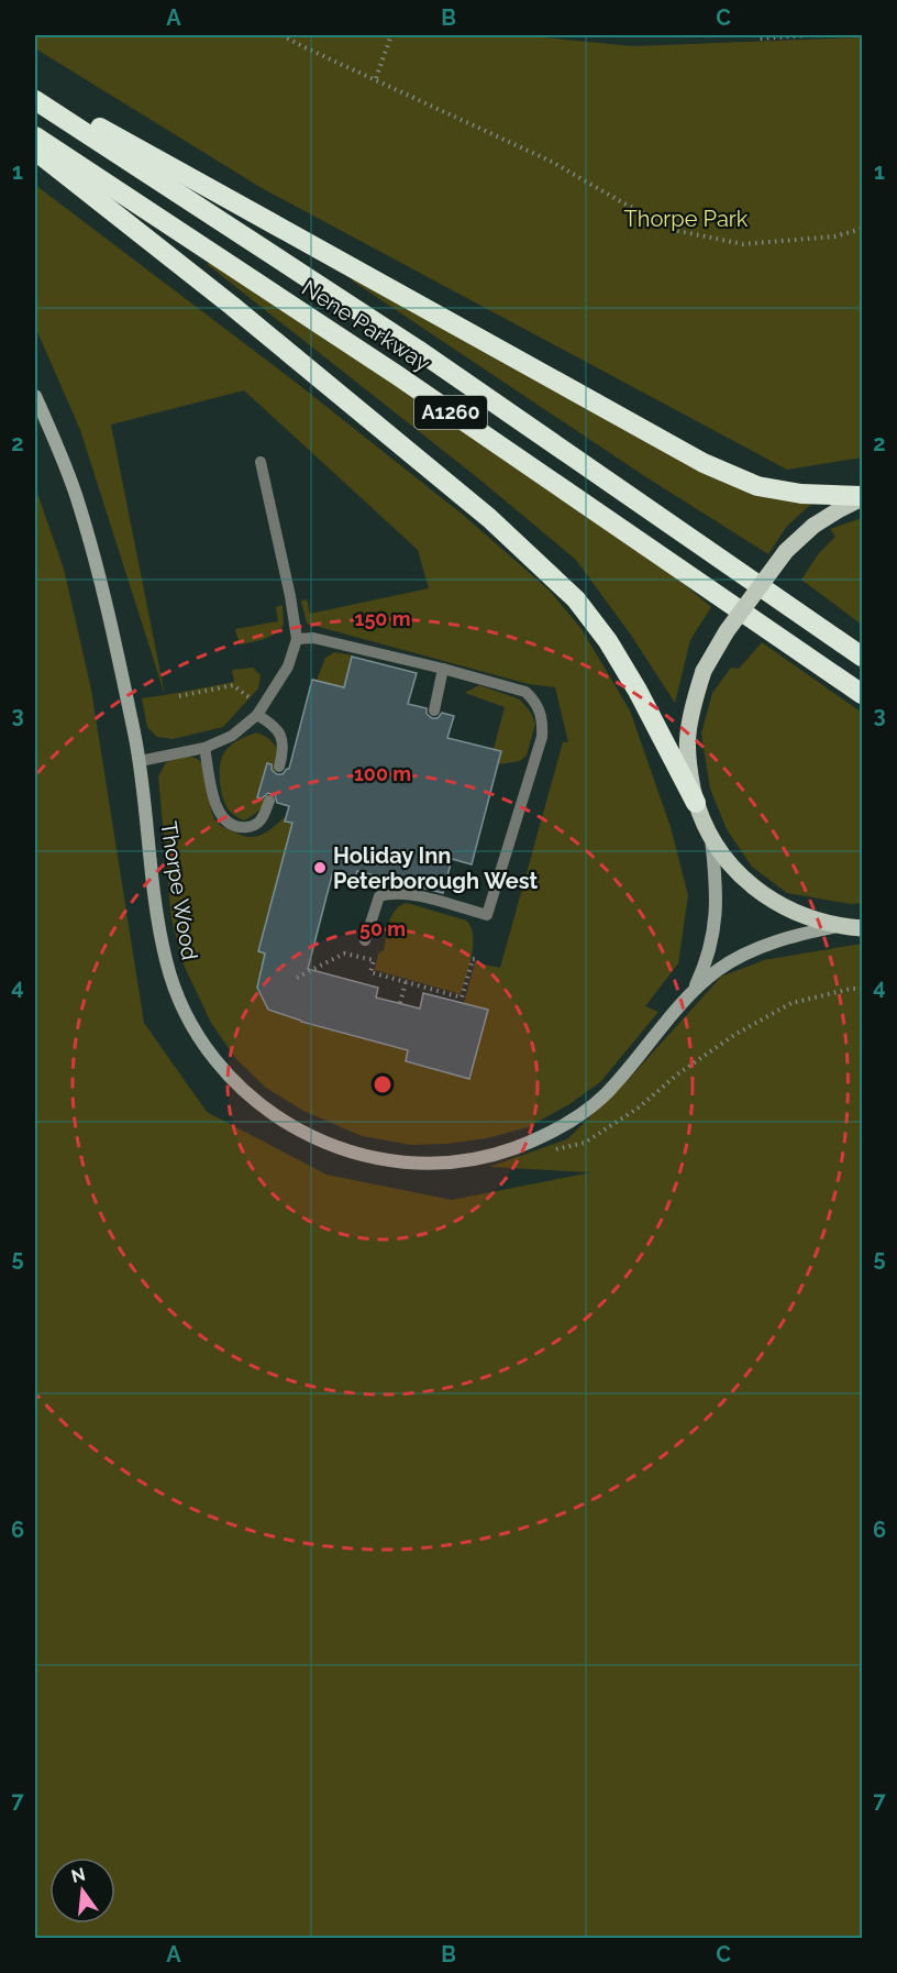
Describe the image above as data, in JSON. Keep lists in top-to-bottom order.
{
  "streets": {
    "highway": ["Nene Parkway", "A1260"],
    "street": ["Thorpe Wood"]
  },
  "parks": ["Thorpe Park"],
  "places": ["Holiday Inn Peterborough West"],
  "north": "top",
  "grid": {
    "columns": ["A", "B", "C"],
    "rows": [
      "1",
      "2",
      "3",
      "4",
      "5",
      "6",
      "7"
    ]
  },
  "rings": ["150 m", "100 m", "50 m"]
}
